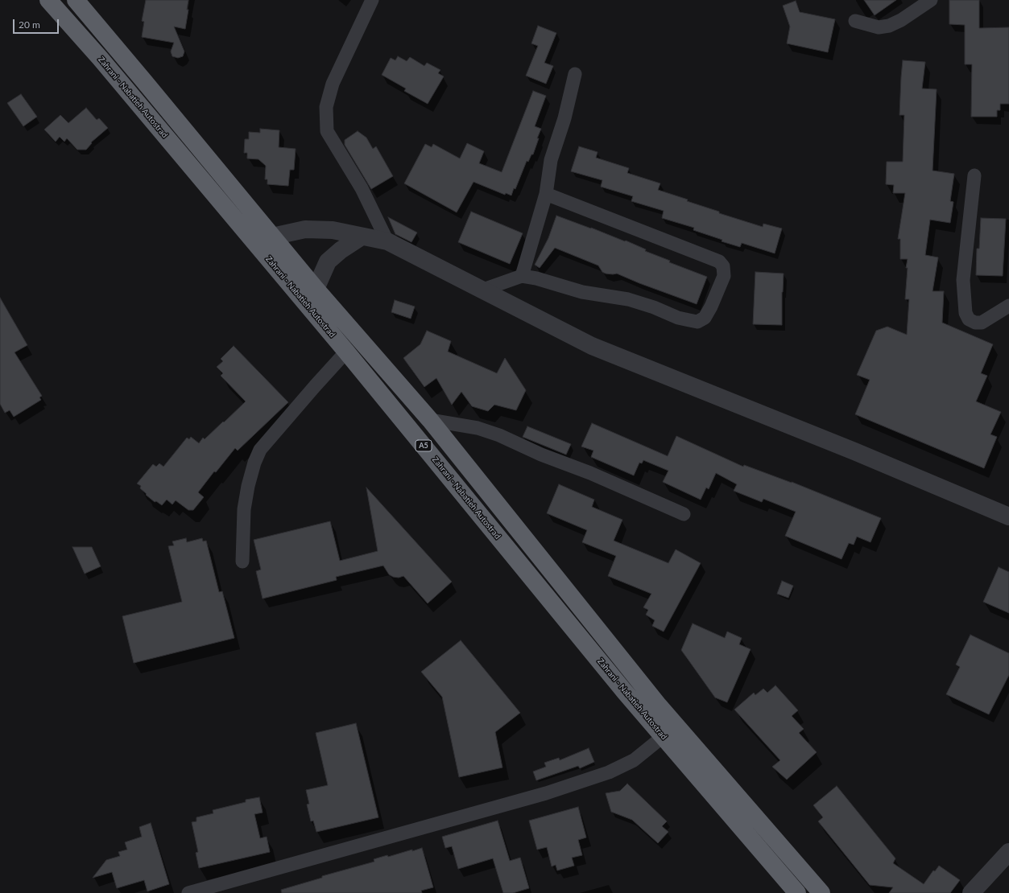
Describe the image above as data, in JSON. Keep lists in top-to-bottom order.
{
  "streets": {
    "highway": ["Zahrani - Nabatieh Autostrad", "A5"]
  },
  "scale_bar": "20 m"
}
